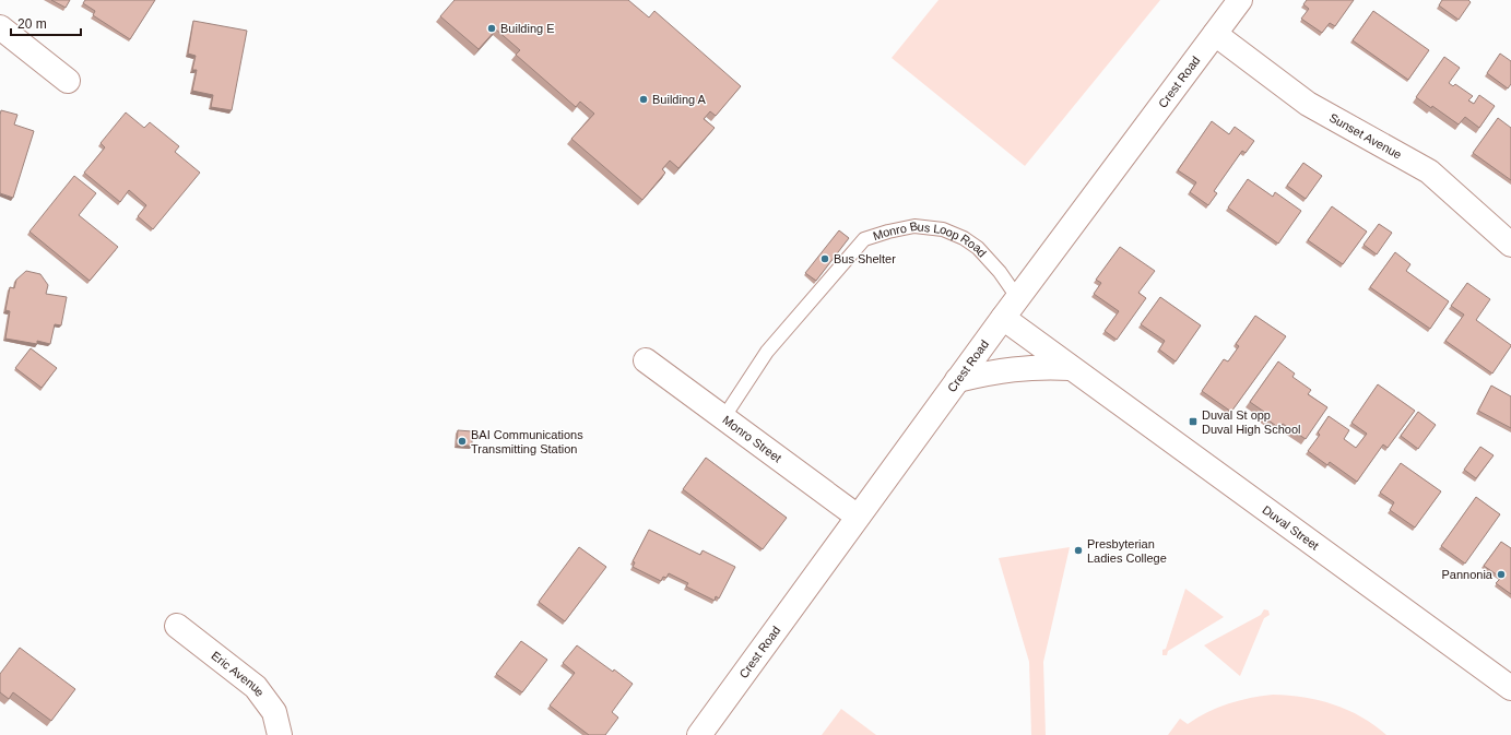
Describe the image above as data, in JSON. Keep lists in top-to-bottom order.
{
  "streets": {
    "street": [
      "Crest Road",
      "Sunset Avenue",
      "Monro Street",
      "Duval Street",
      "Eric Avenue"
    ],
    "lane": ["Monro Bus Loop Road"]
  },
  "crossings": [
    ["Crest Road", "Sunset Avenue"],
    ["Crest Road", "Monro Bus Loop Road"],
    ["Crest Road", "Monro Street"],
    ["Crest Road", "Duval Street"],
    ["Monro Bus Loop Road", "Monro Street"]
  ],
  "places": {
    "other": [
      "Building E",
      "Building A",
      "Bus Shelter",
      "BAI Communications Transmitting Station",
      "Presbyterian Ladies College",
      "Pannonia"
    ],
    "transit": ["Duval St opp Duval High School"]
  },
  "scale_bar": "20 m"
}
